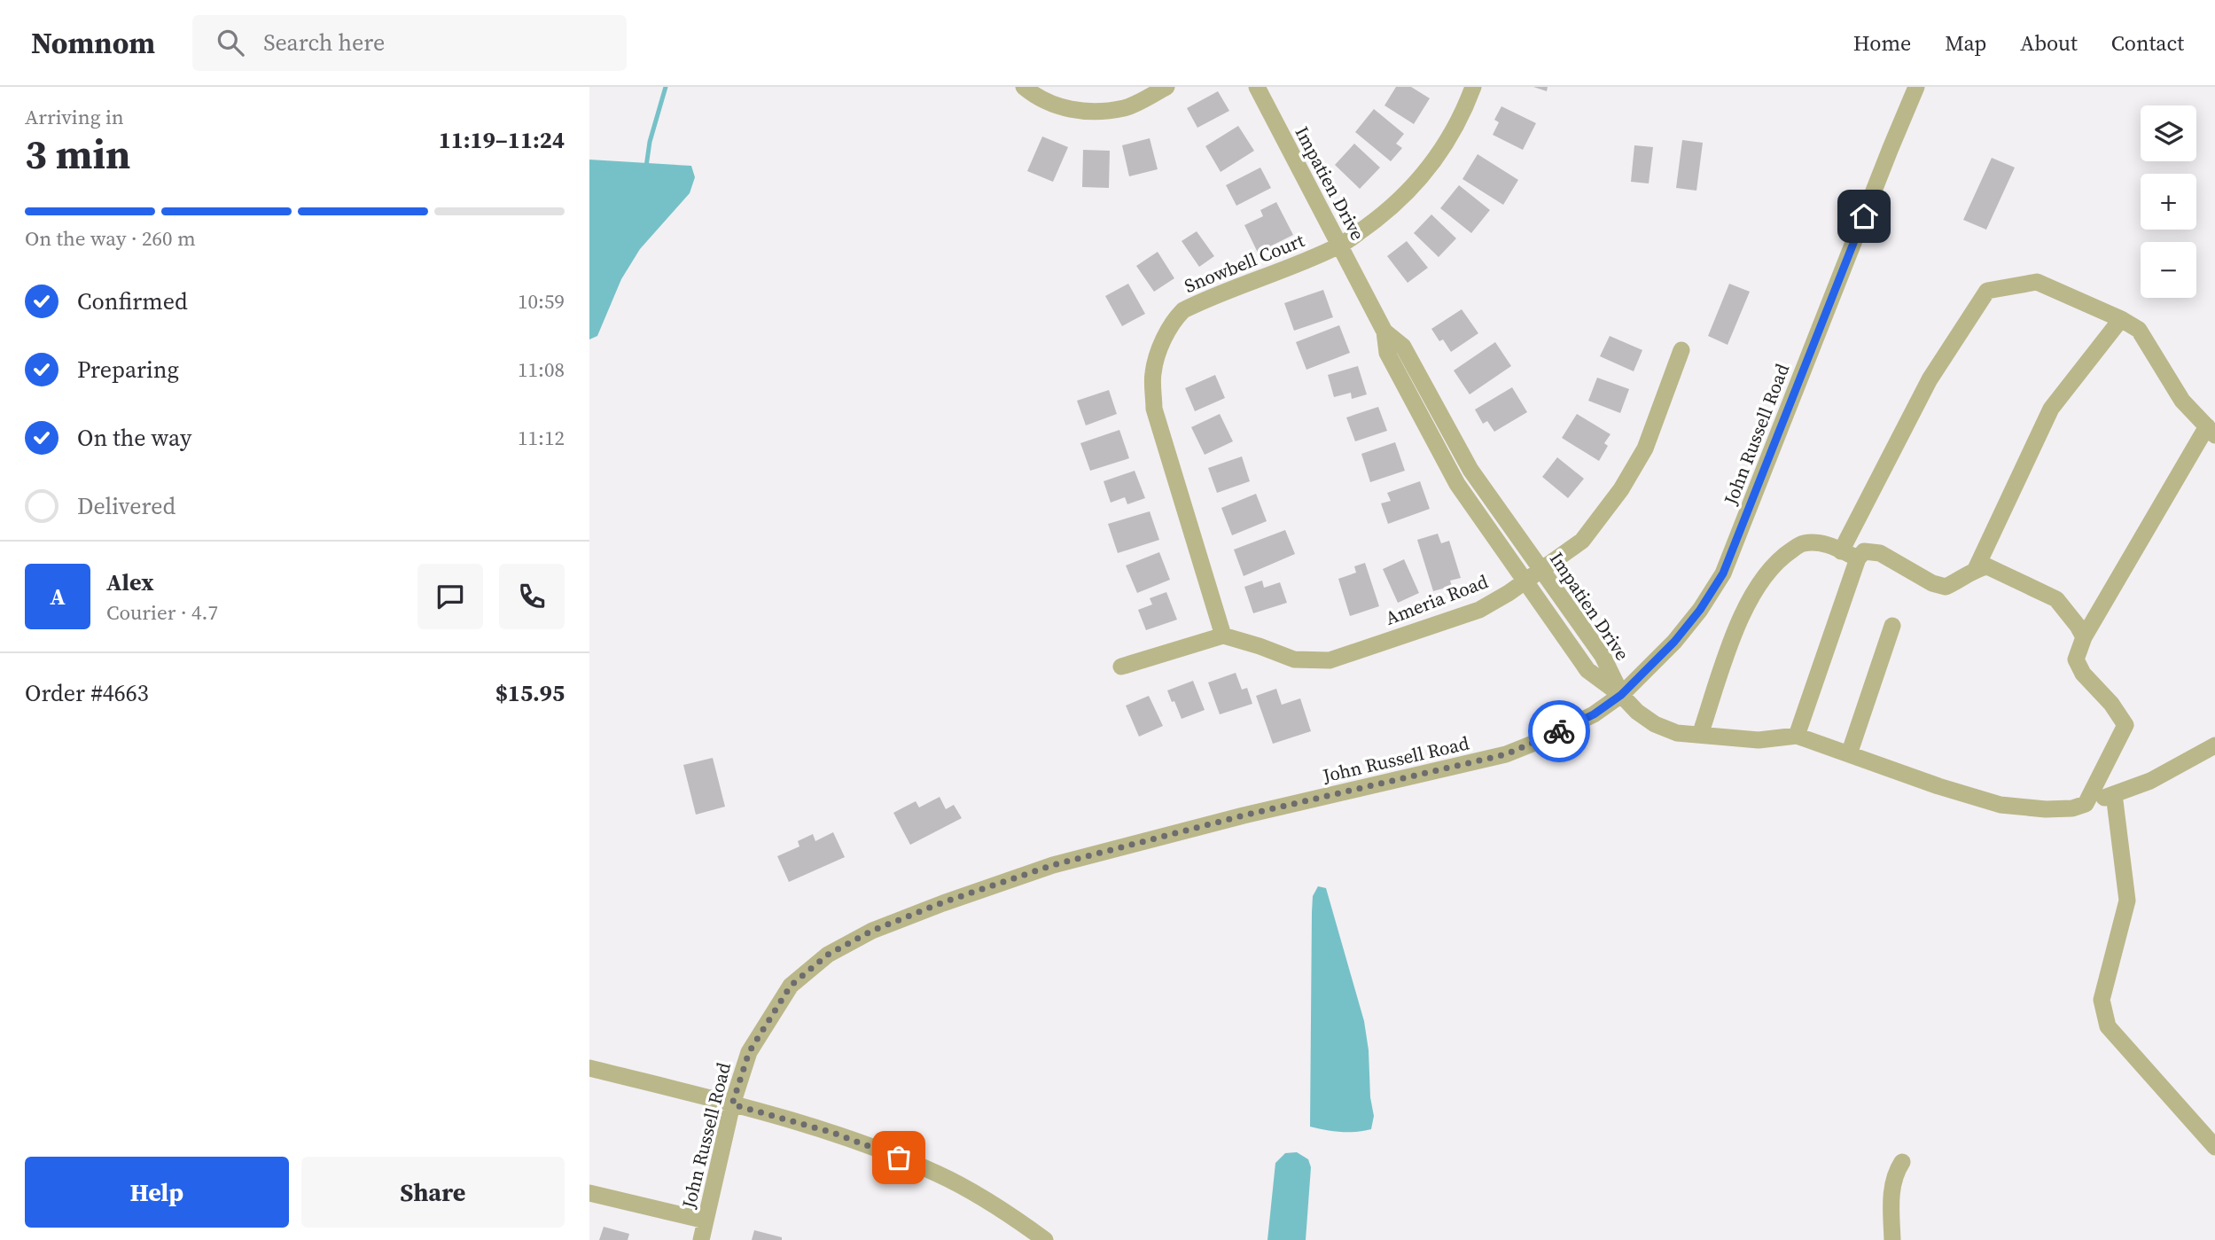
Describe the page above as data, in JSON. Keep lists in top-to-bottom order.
{
  "streets": {
    "street": [
      "Impatien Drive",
      "Snowbell Court",
      "John Russell Road",
      "Ameria Road"
    ]
  },
  "crossings": [
    ["Impatien Drive", "Snowbell Court"],
    ["Impatien Drive", "John Russell Road"],
    ["Impatien Drive", "Ameria Road"],
    ["Snowbell Court", "Ameria Road"]
  ],
  "page": {
    "header": "Nomnom",
    "search": "Search here",
    "nav": [
      "Home",
      "Map",
      "About",
      "Contact"
    ],
    "heading": ["3 min", "Arriving in", "11:19–11:24"],
    "panel": [
      "Alex",
      "Courier · 4.7",
      "Order #4663",
      "$15.95"
    ],
    "map_buttons": ["+", "−"],
    "bar": "On the way · 260 m",
    "list": [
      ["Confirmed", "10:59"],
      ["Preparing", "11:08"],
      ["On the way", "11:12"],
      "Delivered"
    ],
    "round": "A",
    "buttons": ["Help", "Share"]
  }
}
